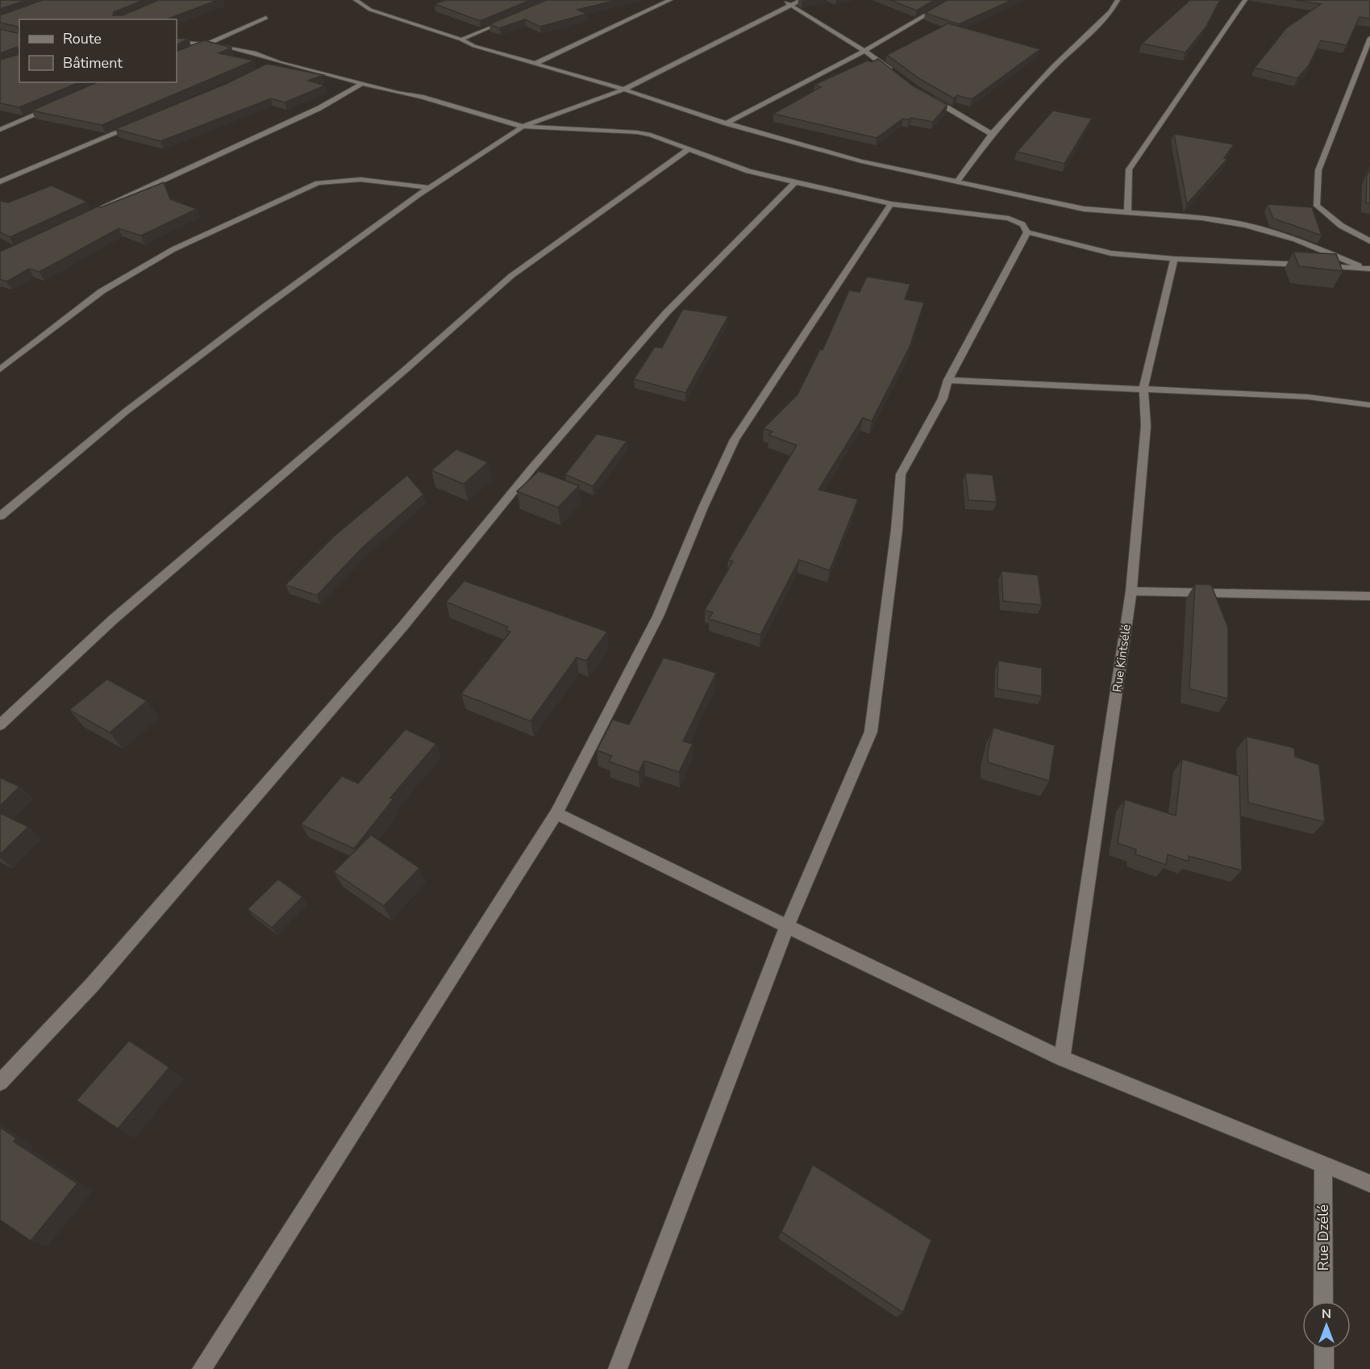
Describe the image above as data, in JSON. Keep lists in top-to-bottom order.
{
  "streets": {
    "street": ["Rue Kintsélé", "Rue Dzélé"]
  },
  "legend": ["Route", "Bâtiment"],
  "north": "top"
}
